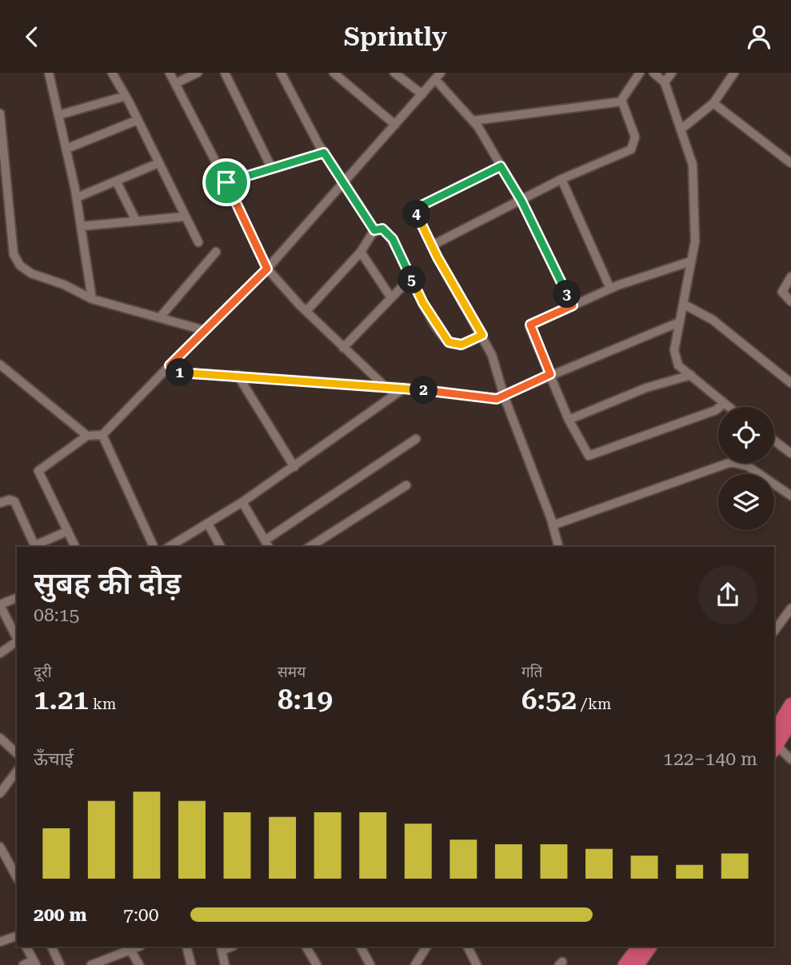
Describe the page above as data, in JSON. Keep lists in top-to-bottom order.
{
  "page": {
    "header": "Sprintly",
    "pins": [
      "4",
      "5",
      "3",
      "1",
      "2"
    ],
    "heading": ["सुबह की दौड़", "08:15"],
    "stats": [
      ["दूरी", "1.21 km"],
      ["समय", "8:19"],
      ["गति", "6:52 /km"]
    ],
    "chart": ["ऊँचाई", "122–140 m"],
    "list": [
      {
        "name": "200 m",
        "note": "7:00"
      }
    ]
  }
}
